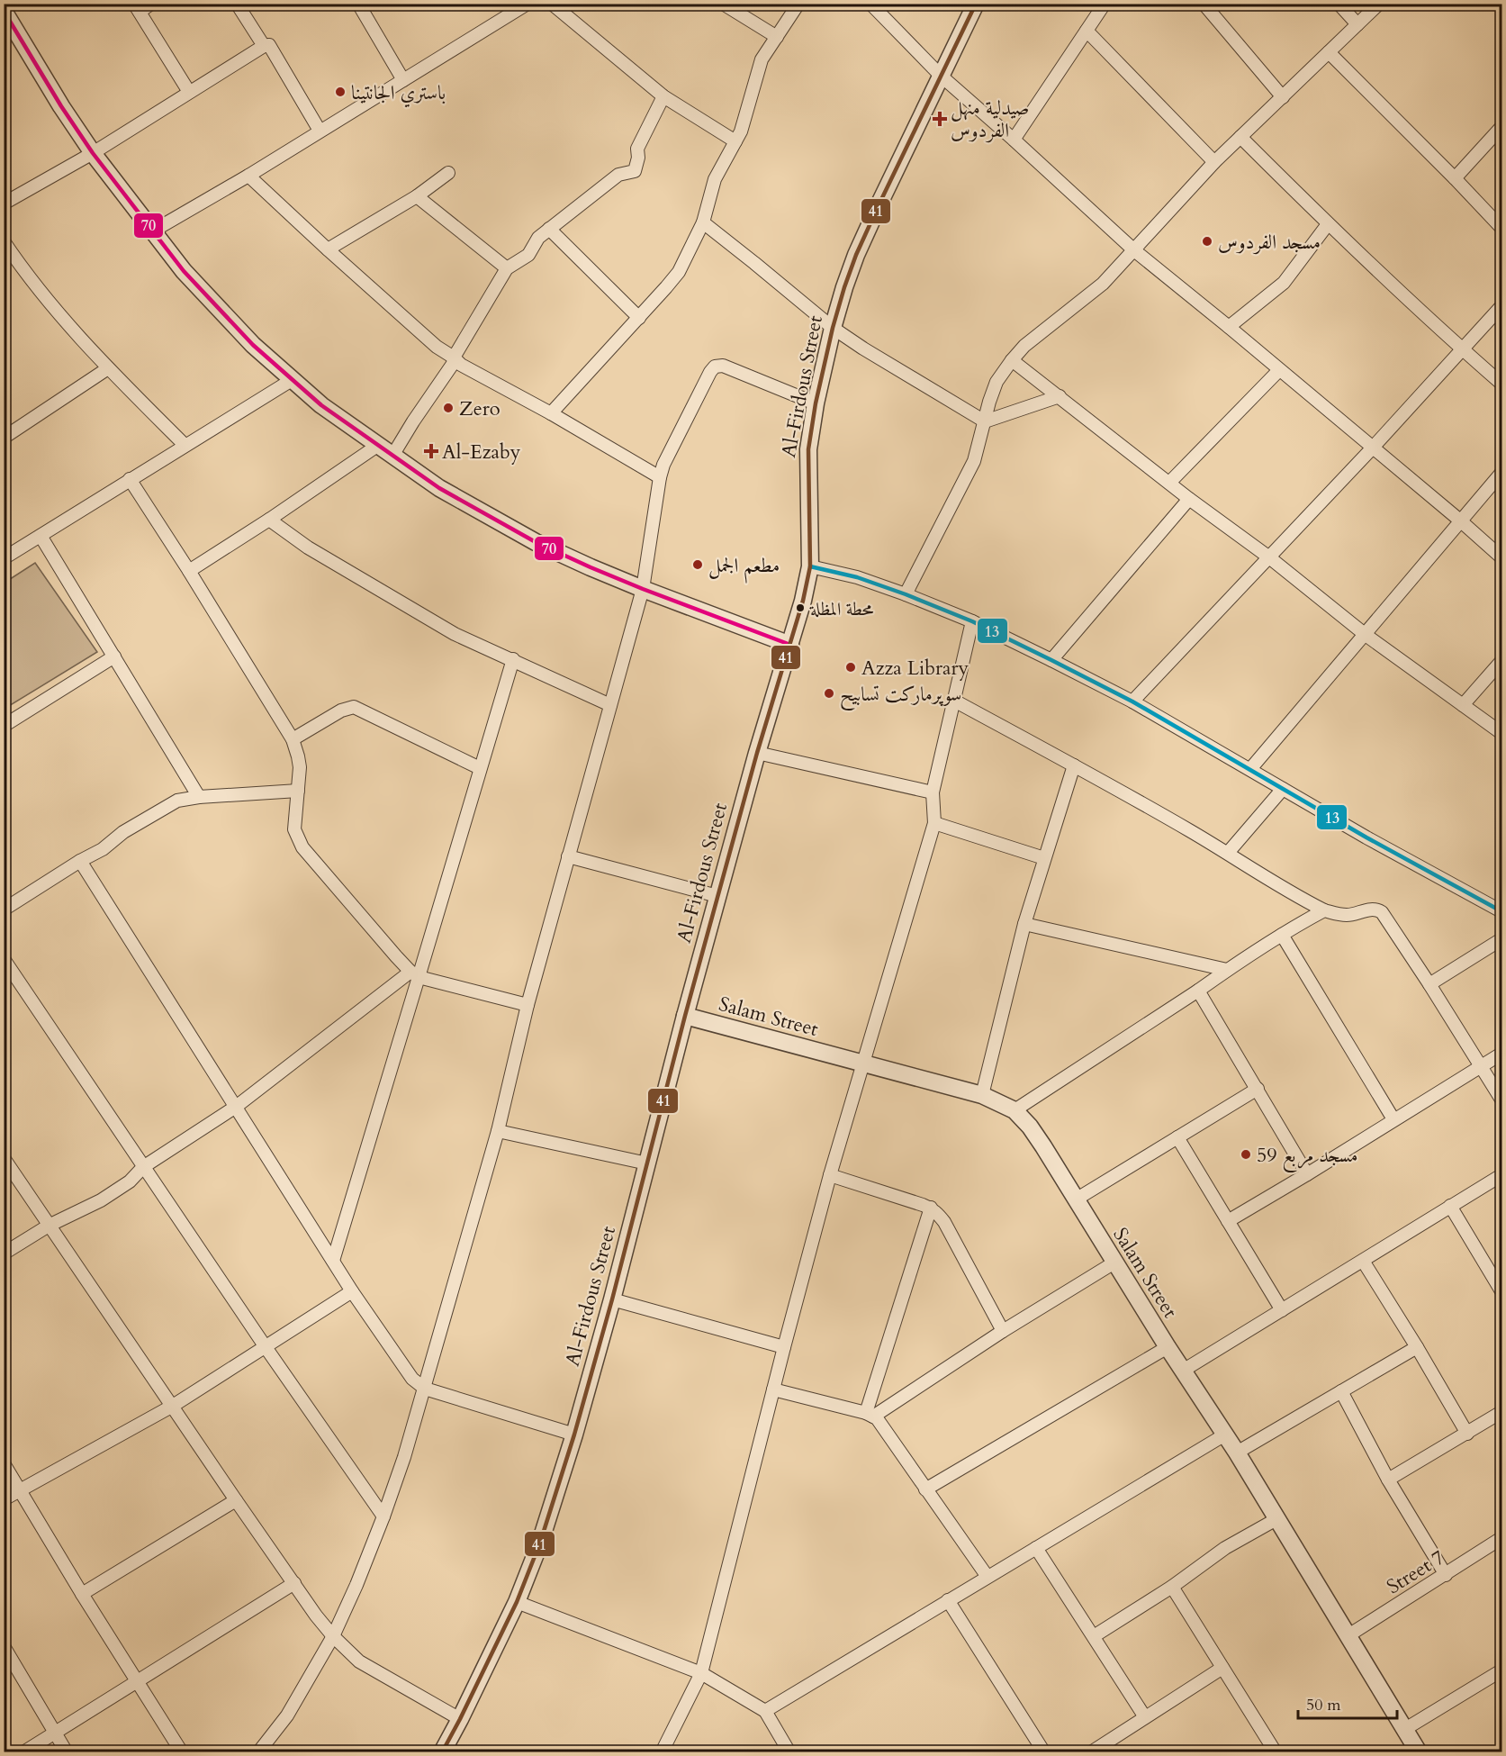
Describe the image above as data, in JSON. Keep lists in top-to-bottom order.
{
  "streets": {
    "street": ["Al-Firdous Street", "Salam Street", "Street 7"]
  },
  "crossings": [
    ["Al-Firdous Street", "Salam Street"],
    ["Salam Street", "Street 7"]
  ],
  "places": {
    "other": [
      "باستري الجانتينا",
      "مسجد الفردوس",
      "Zero",
      "مطعم الجمل",
      "محطة المظلة",
      "Azza Library",
      "سوپرمارکت تسابيح",
      "مسجد مربع 59"
    ],
    "health": ["صيدلية منهل الفردوس", "Al-Ezaby"]
  },
  "lines": ["transit line 41", "transit line 70", "transit line 13"],
  "scale_bar": "50 m"
}
